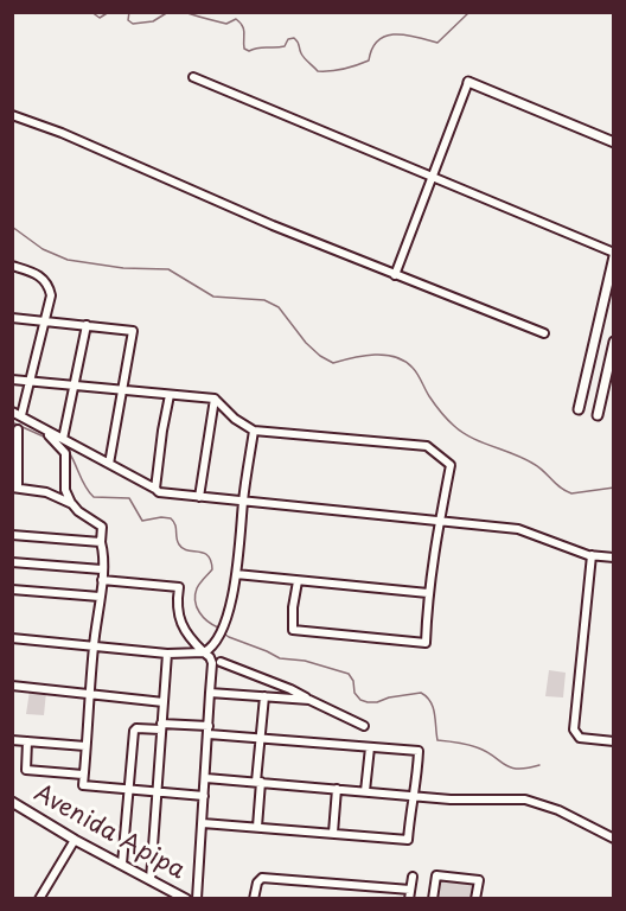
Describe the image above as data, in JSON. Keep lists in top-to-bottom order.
{
  "streets": {
    "street": ["Avenida Apipa"]
  }
}
